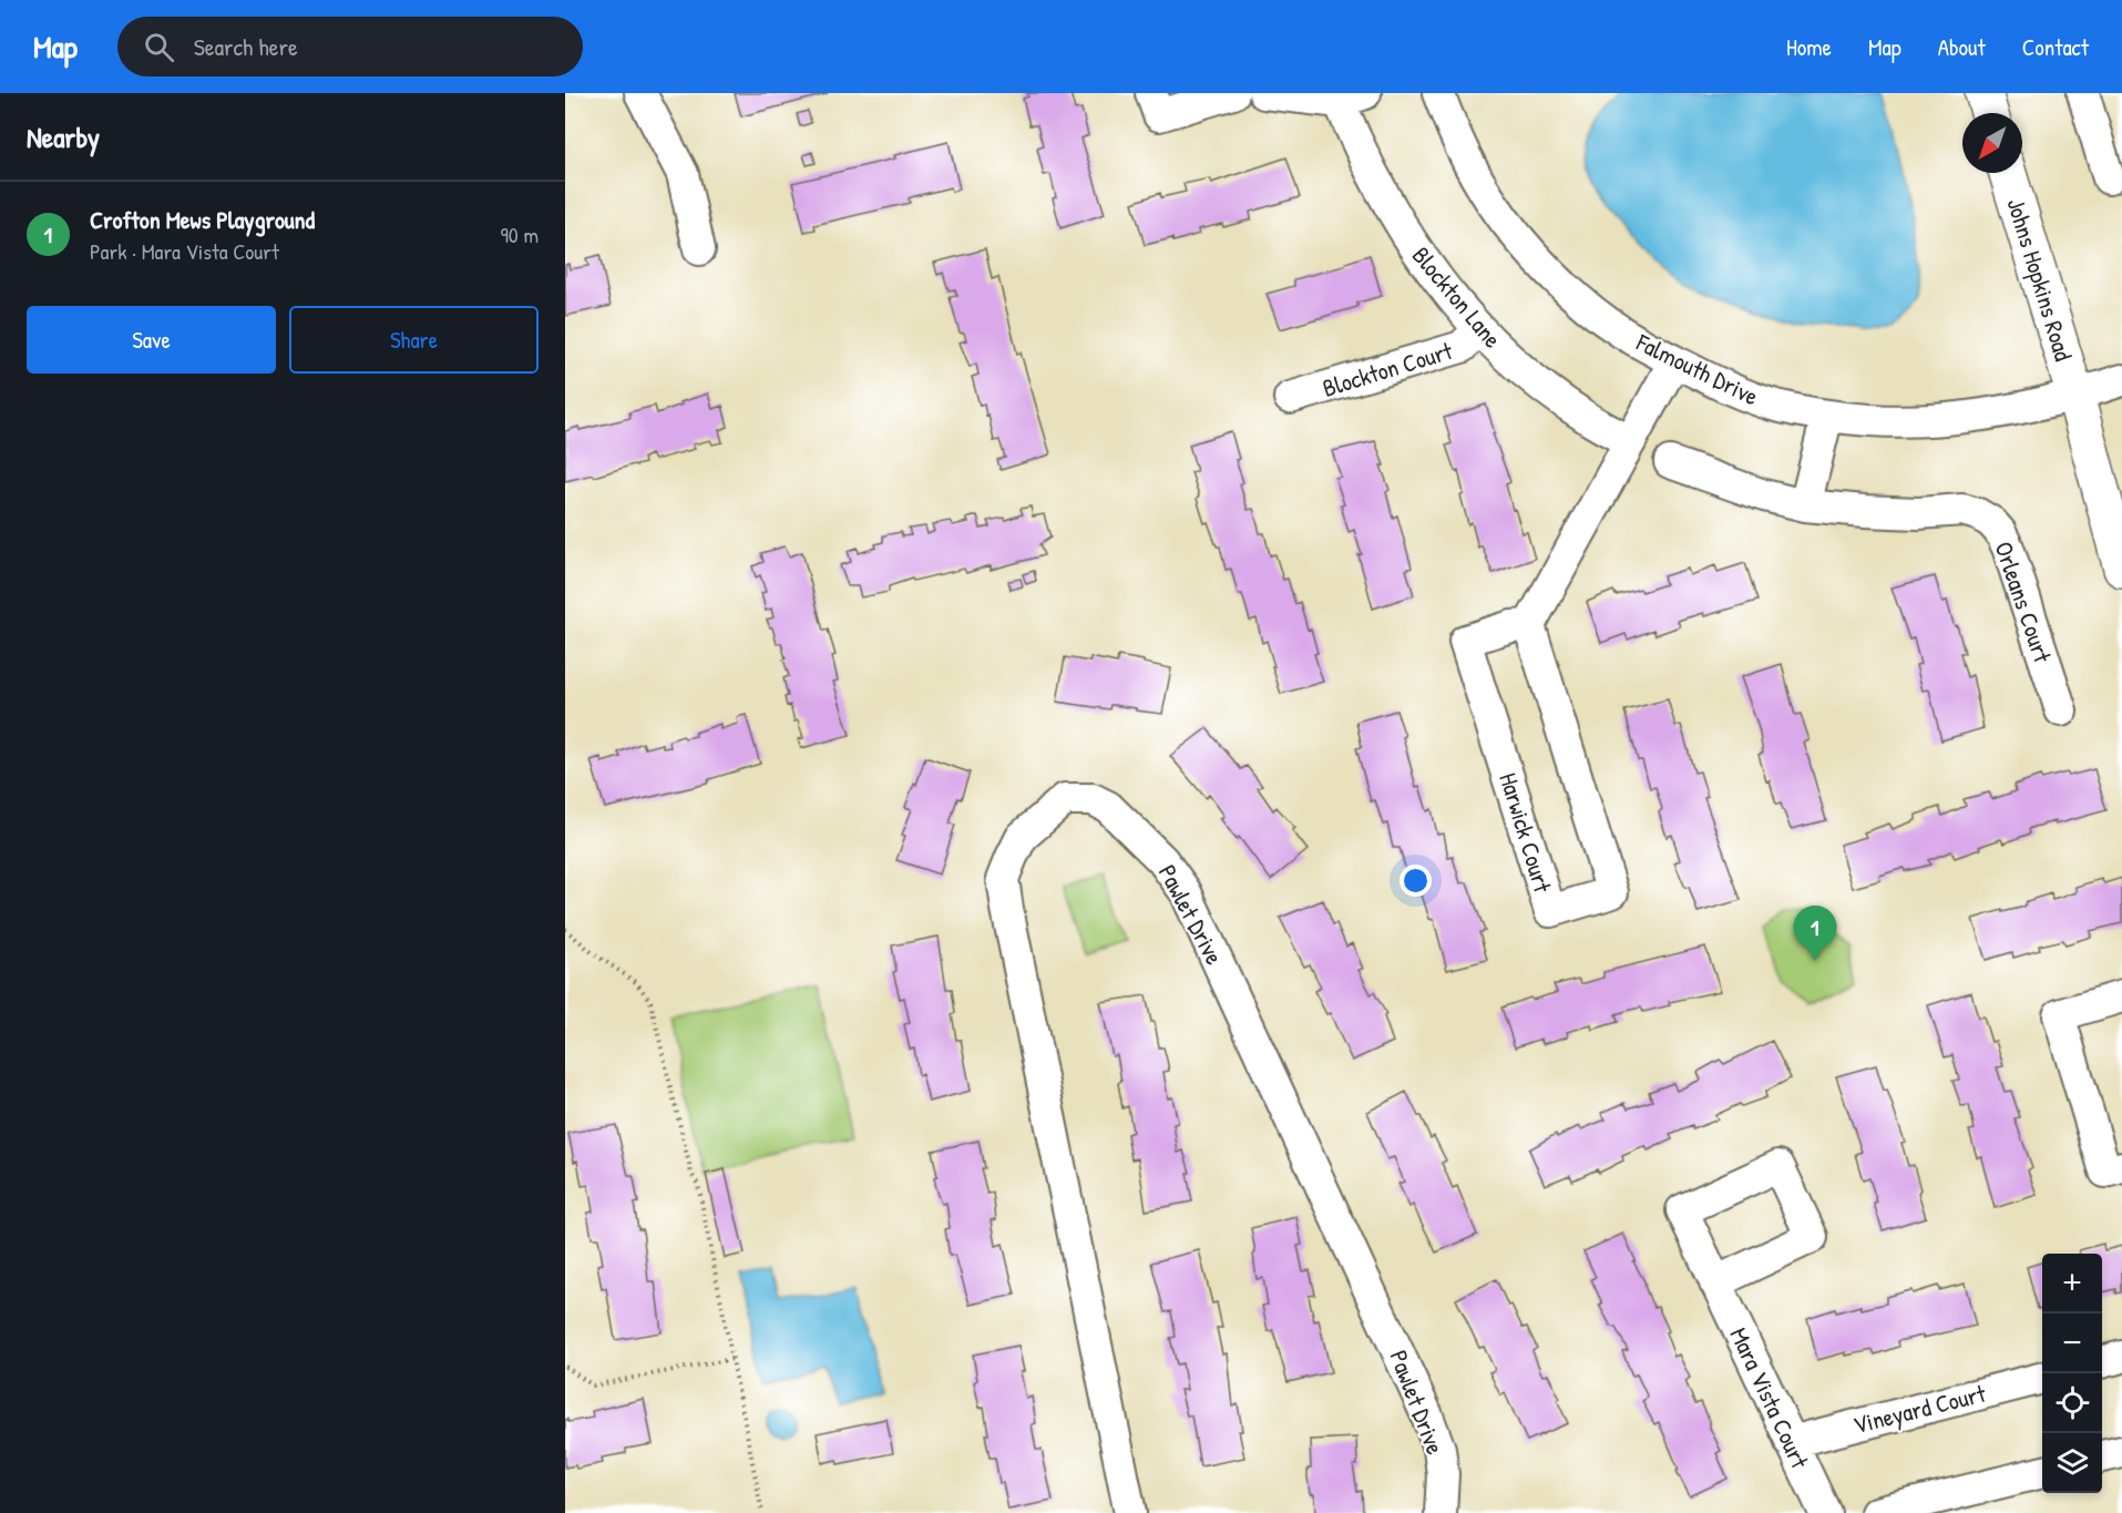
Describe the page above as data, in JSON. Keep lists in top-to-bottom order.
{
  "streets": {
    "street": [
      "Johns Hopkins Road",
      "Blockton Lane",
      "Blockton Court",
      "Falmouth Drive",
      "Orleans Court",
      "Harwick Court",
      "Pawlet Drive",
      "Mara Vista Court",
      "Vineyard Court"
    ]
  },
  "crossings": [
    ["Johns Hopkins Road", "Falmouth Drive"],
    ["Blockton Lane", "Blockton Court"],
    ["Mara Vista Court", "Vineyard Court"]
  ],
  "north": "bottom left",
  "page": {
    "header": "Map",
    "search": "Search here",
    "nav": [
      "Home",
      "Map",
      "About",
      "Contact"
    ],
    "heading": "Nearby",
    "list": [
      {
        "mark": "1",
        "name": "Crofton Mews Playground",
        "note": "Park · Mara Vista Court",
        "value": "90 m"
      }
    ],
    "buttons": ["Save", "Share"],
    "pins": "1",
    "map_buttons": ["+", "−"]
  }
}
